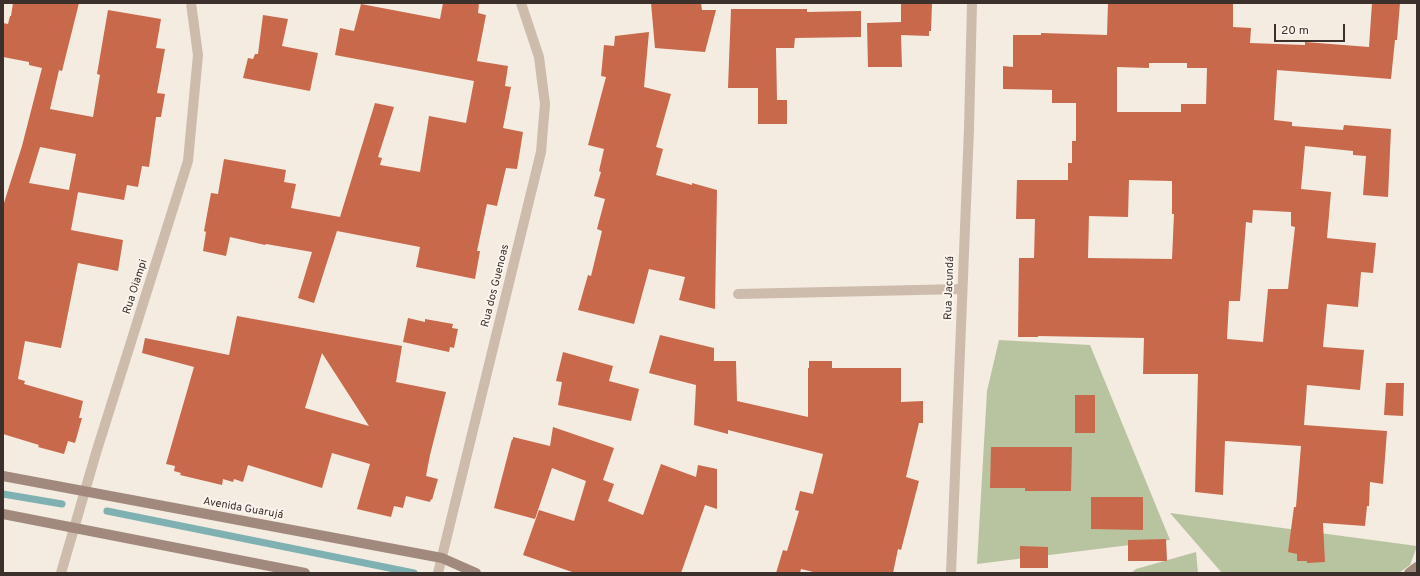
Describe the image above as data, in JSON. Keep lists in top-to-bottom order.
{
  "streets": {
    "street": [
      "Rua dos Guenoas",
      "Rua Oiampi",
      "Rua Jacundá",
      "Avenida Guarujá"
    ]
  },
  "crossings": [
    ["Rua dos Guenoas", "Avenida Guarujá"],
    ["Rua Oiampi", "Avenida Guarujá"]
  ],
  "scale_bar": "20 m"
}
